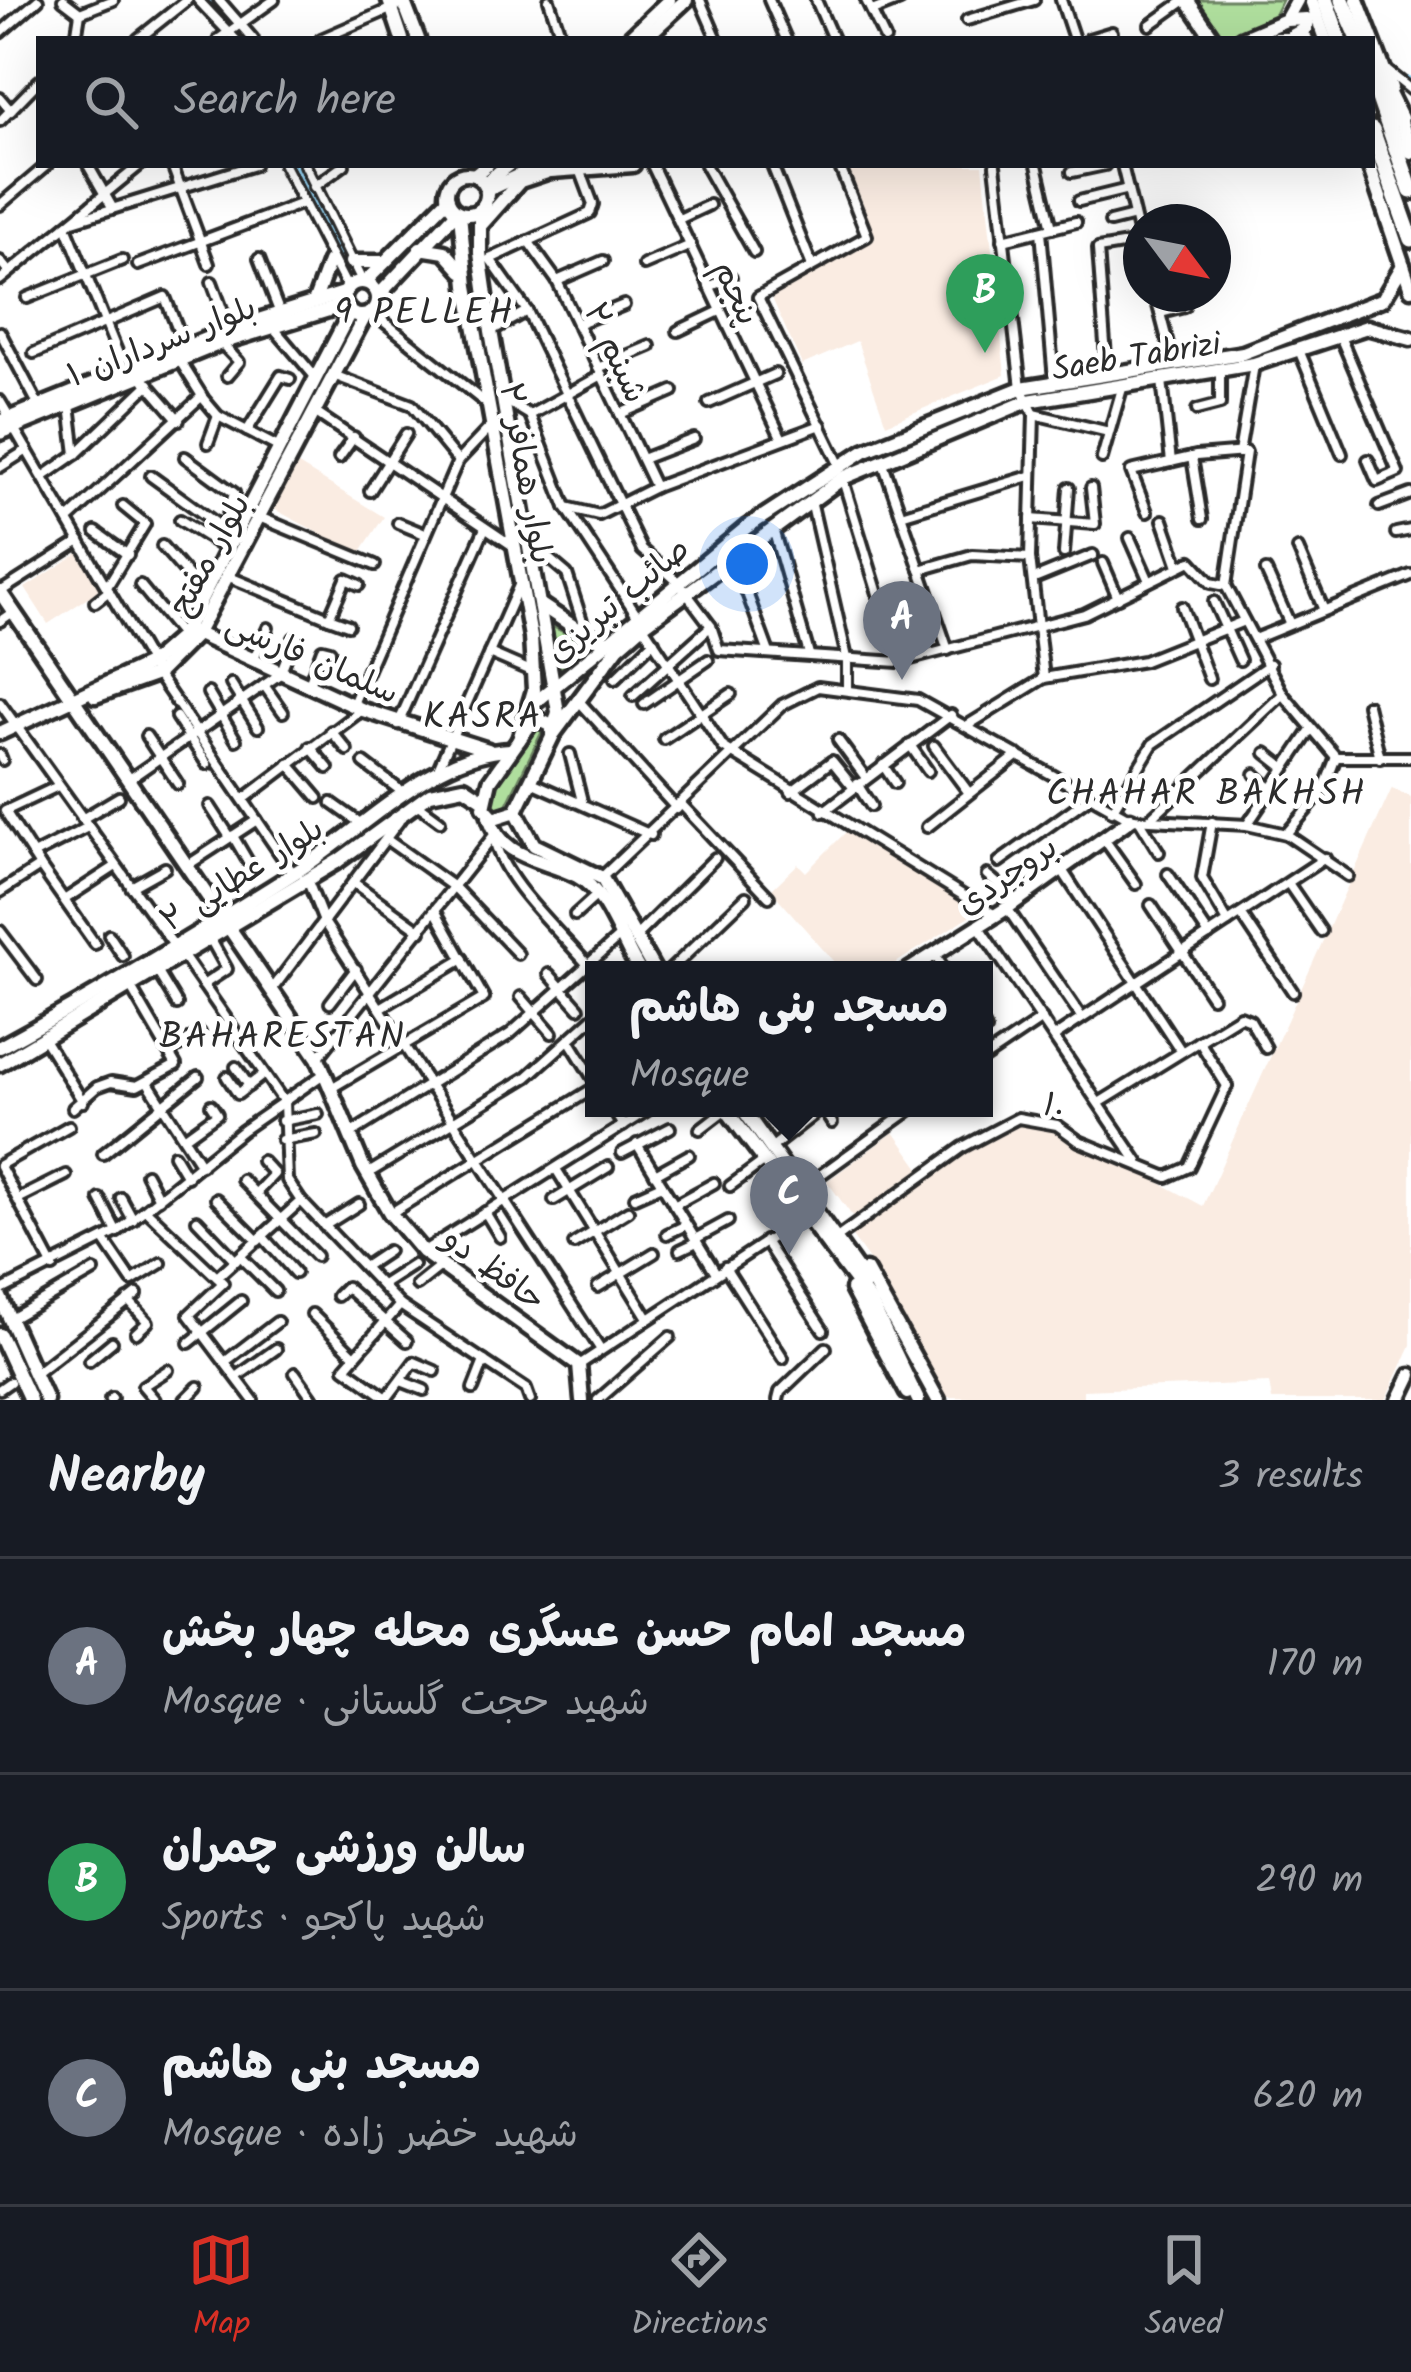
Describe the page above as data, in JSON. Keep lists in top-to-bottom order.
{
  "streets": {
    "street": [
      "پنجم",
      "بلوار سرداران ۱",
      "شبنم ۲",
      "Saeb Tabrizi",
      "بلوار همافر ۲",
      "بلوار مفتح",
      "صائب تبریزی",
      "سلمان فارسی",
      "بلوار عطایی ۲",
      "بروجردی",
      "۱۰",
      "حافظ دو"
    ]
  },
  "crossings": [
    ["بلوار سرداران ۱", "بلوار مفتح"],
    ["Saeb Tabrizi", "صائب تبریزی"],
    ["بلوار همافر ۲", "صائب تبریزی"],
    ["بلوار همافر ۲", "بلوار عطایی ۲"],
    ["بلوار مفتح", "سلمان فارسی"],
    ["بلوار مفتح", "حافظ دو"],
    ["صائب تبریزی", "بلوار عطایی ۲"],
    ["سلمان فارسی", "بلوار عطایی ۲"],
    ["بلوار عطایی ۲", "حافظ دو"]
  ],
  "districts": [
    "9 PELLEH",
    "KASRA",
    "CHAHAR BAKHSH",
    "BAHARESTAN"
  ],
  "north": "bottom right",
  "page": {
    "search": "Search here",
    "pins": ["B", "A", "C"],
    "popup": ["مسجد بنی هاشم", "Mosque"],
    "heading": ["Nearby", "3 results"],
    "list": [
      {
        "mark": "A",
        "name": "مسجد امام حسن عسگری محله چهار بخش",
        "note": "Mosque · شهید حجت گلستانی",
        "value": "170 m"
      },
      {
        "mark": "B",
        "name": "سالن ورزشی چمران",
        "note": "Sports · شهید پاکجو",
        "value": "290 m"
      },
      {
        "mark": "C",
        "name": "مسجد بنی هاشم",
        "note": "Mosque · شهید خضر زاده",
        "value": "620 m"
      }
    ],
    "nav": ["Map", "Directions", "Saved"]
  }
}
